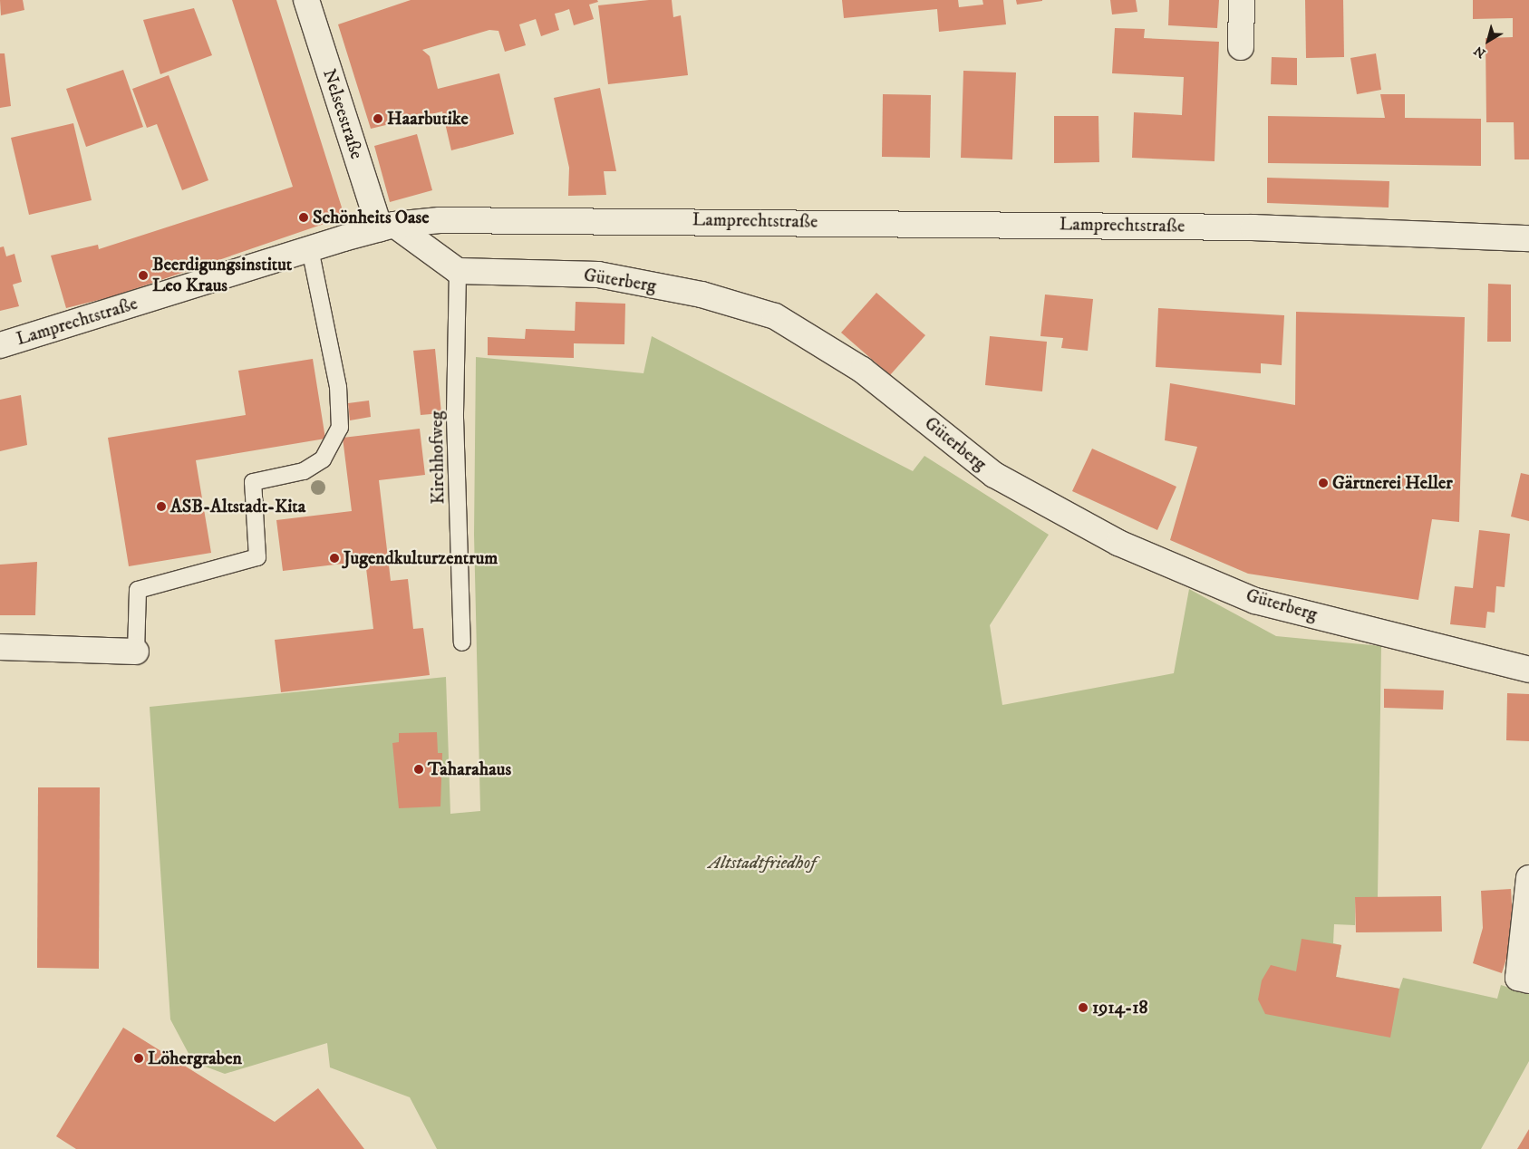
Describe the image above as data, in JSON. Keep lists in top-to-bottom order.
{
  "streets": {
    "street": ["Nelseestraße", "Lamprechtstraße", "Güterberg"],
    "lane": ["Kirchhofweg"]
  },
  "crossings": [
    ["Nelseestraße", "Lamprechtstraße"],
    ["Güterberg", "Kirchhofweg"]
  ],
  "parks": ["Altstadtfriedhof"],
  "places": [
    "Haarbutike",
    "Schönheits Oase",
    "Beerdigungsinstitut Leo Kraus",
    "Gärtnerei Heller",
    "ASB-Altstadt-Kita",
    "Jugendkulturzentrum",
    "Taharahaus",
    "1914-18",
    "Löhergraben"
  ],
  "north": "bottom left"
}
